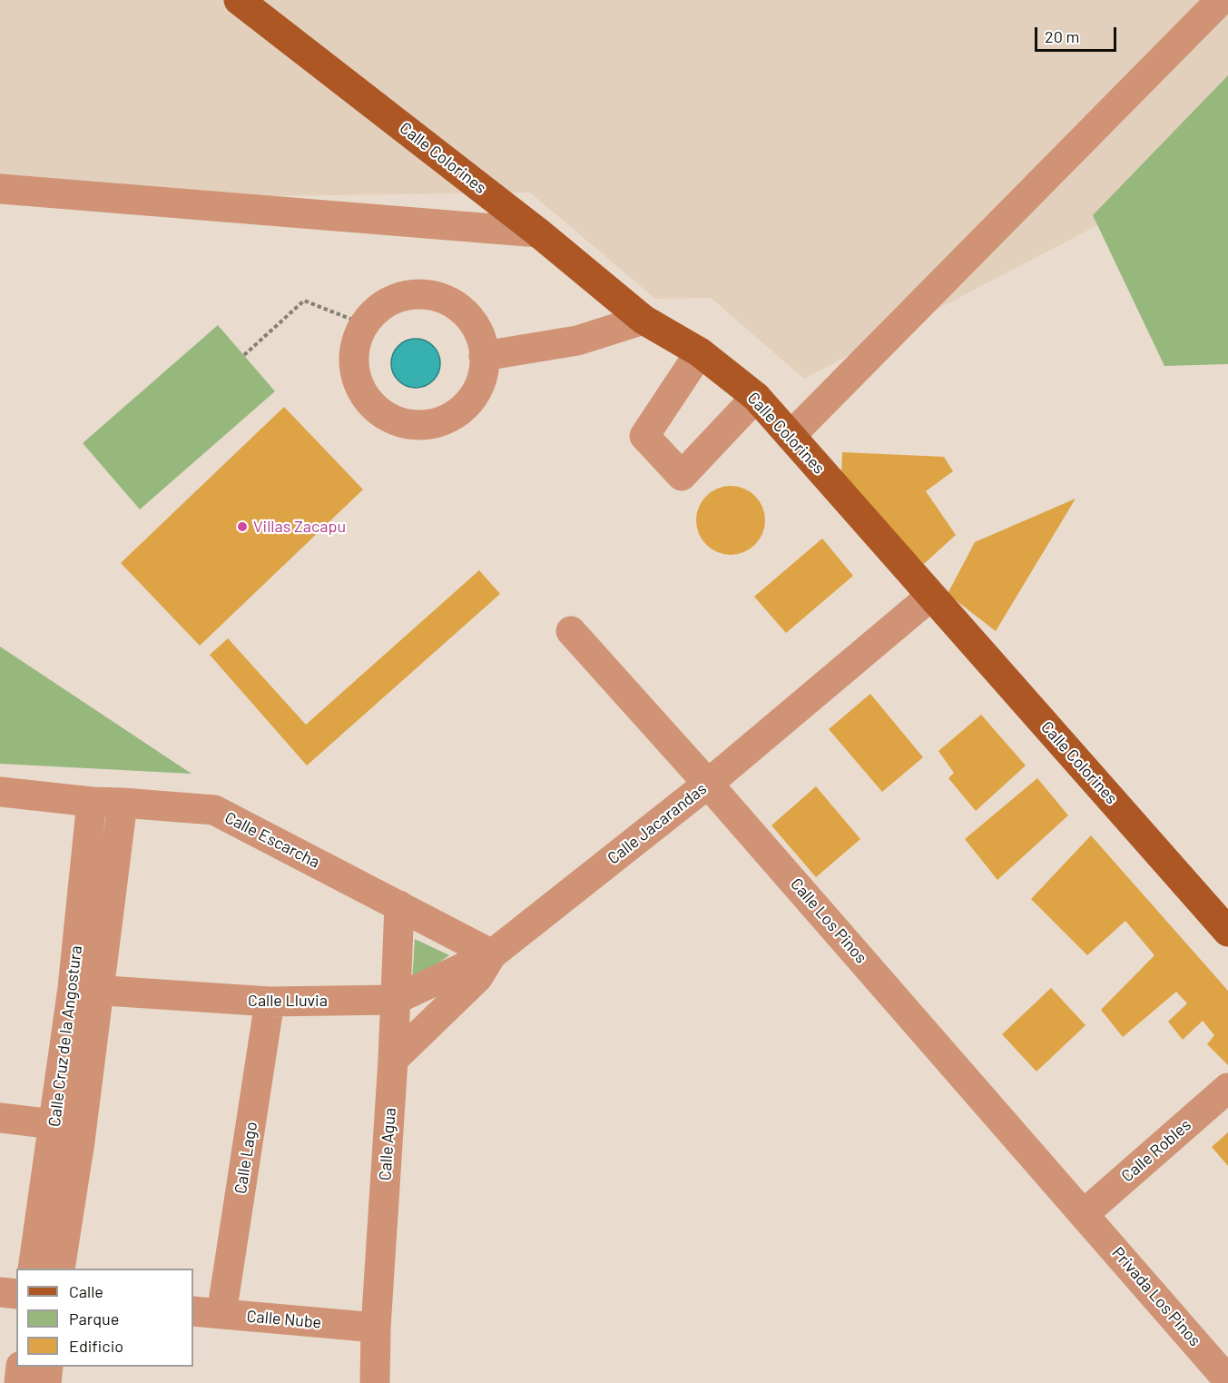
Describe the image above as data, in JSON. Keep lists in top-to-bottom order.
{
  "streets": {
    "main road": ["Calle Colorines"],
    "street": [
      "Calle Jacarandas",
      "Calle Escarcha",
      "Calle Los Pinos",
      "Calle Lluvia",
      "Calle Cruz de la Angostura",
      "Calle Agua",
      "Calle Robles",
      "Calle Lago",
      "Privada Los Pinos",
      "Calle Nube"
    ]
  },
  "crossings": [
    ["Calle Colorines", "Calle Jacarandas"],
    ["Calle Jacarandas", "Calle Escarcha"],
    ["Calle Jacarandas", "Calle Los Pinos"],
    ["Calle Jacarandas", "Calle Lluvia"],
    ["Calle Jacarandas", "Calle Agua"],
    ["Calle Escarcha", "Calle Lluvia"],
    ["Calle Escarcha", "Calle Cruz de la Angostura"],
    ["Calle Escarcha", "Calle Agua"],
    ["Calle Los Pinos", "Calle Robles"],
    ["Calle Los Pinos", "Privada Los Pinos"],
    ["Calle Lluvia", "Calle Cruz de la Angostura"],
    ["Calle Lluvia", "Calle Agua"],
    ["Calle Lluvia", "Calle Lago"],
    ["Calle Agua", "Calle Nube"],
    ["Calle Robles", "Privada Los Pinos"],
    ["Calle Lago", "Calle Nube"]
  ],
  "places": ["Villas Zacapu"],
  "legend": ["Calle", "Parque", "Edificio"],
  "scale_bar": "20 m"
}
